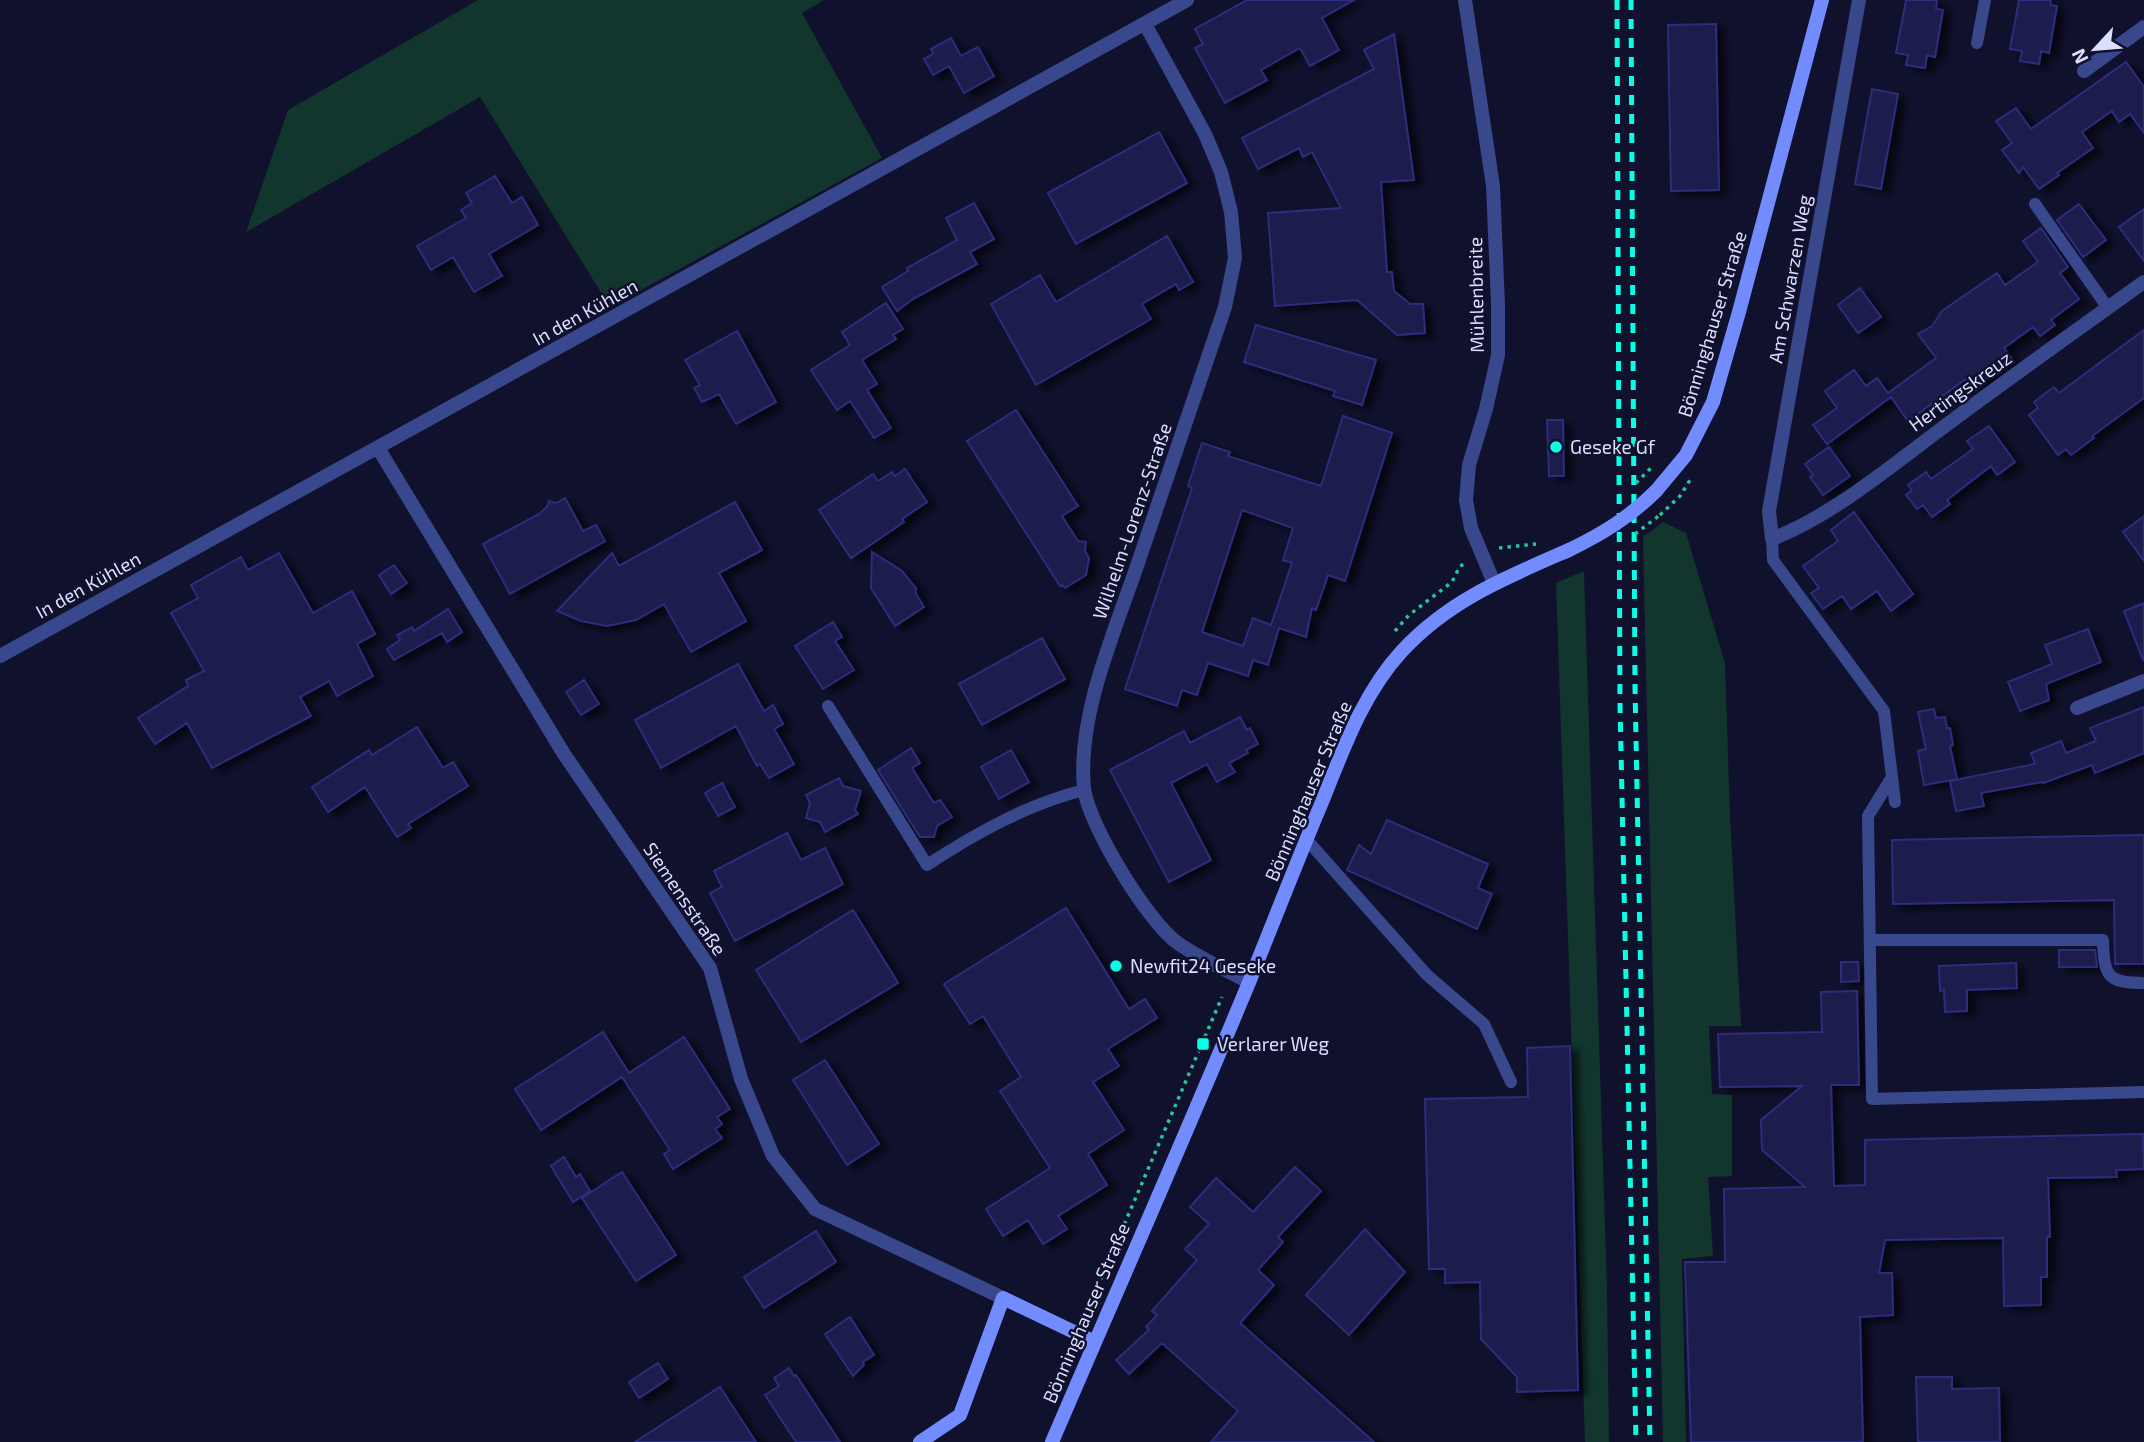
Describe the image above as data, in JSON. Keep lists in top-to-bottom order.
{
  "streets": {
    "main road": ["Bönninghauser Straße"],
    "street": [
      "Am Schwarzen Weg",
      "Mühlenbreite",
      "In den Kühlen",
      "Hertingskreuz",
      "Wilhelm-Lorenz-Straße",
      "Siemensstraße"
    ]
  },
  "crossings": [
    ["Am Schwarzen Weg", "Hertingskreuz"],
    ["Mühlenbreite", "Bönninghauser Straße"],
    ["In den Kühlen", "Wilhelm-Lorenz-Straße"],
    ["In den Kühlen", "Siemensstraße"],
    ["Bönninghauser Straße", "Wilhelm-Lorenz-Straße"]
  ],
  "places": {
    "other": ["Geseke Gf", "Newfit24 Geseke"],
    "transit": ["Verlarer Weg"]
  },
  "north": "bottom left"
}
